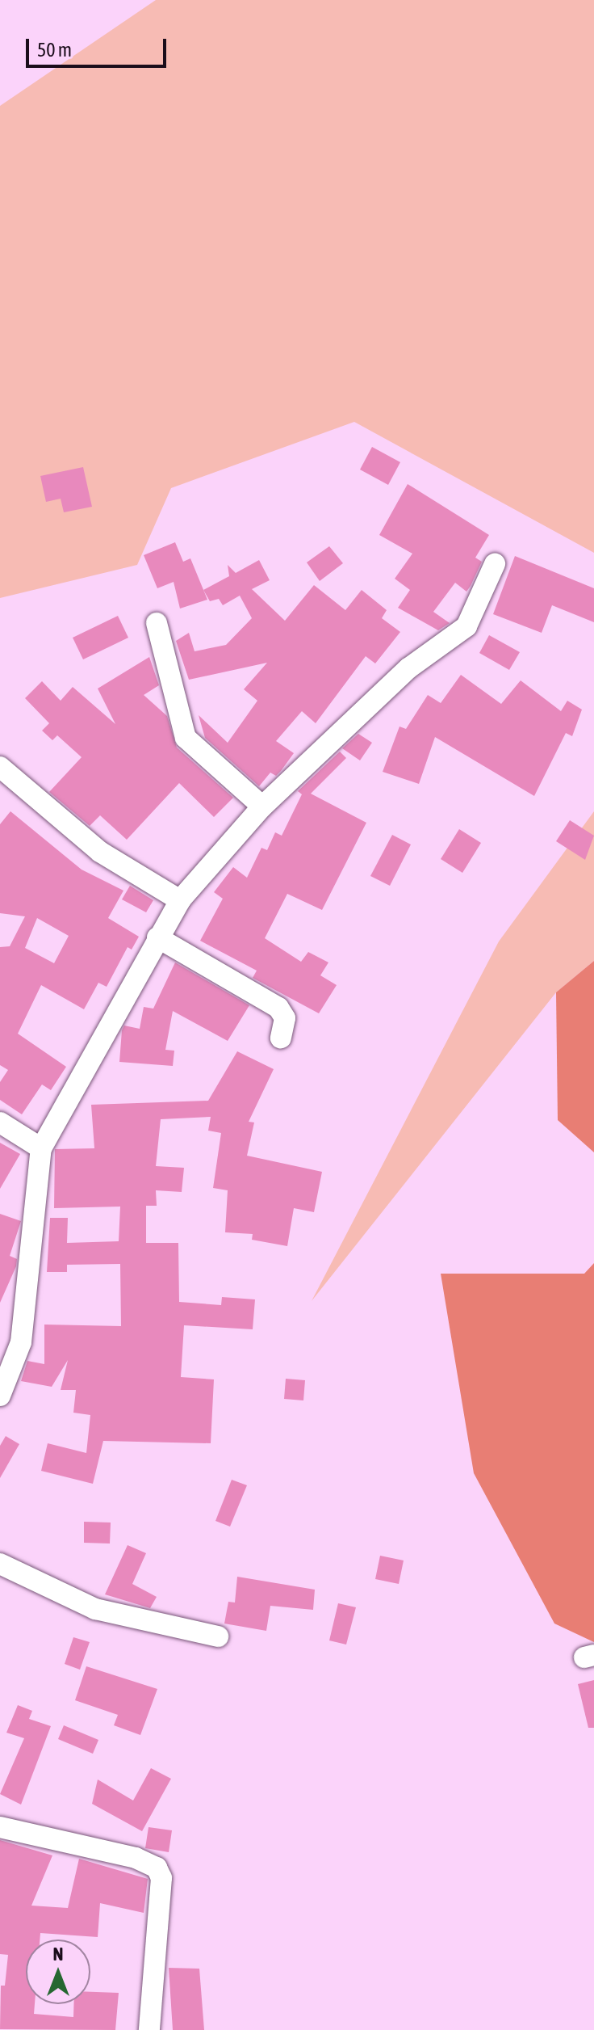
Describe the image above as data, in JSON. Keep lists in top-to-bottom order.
{
  "scale_bar": "50 m",
  "north": "top"
}
